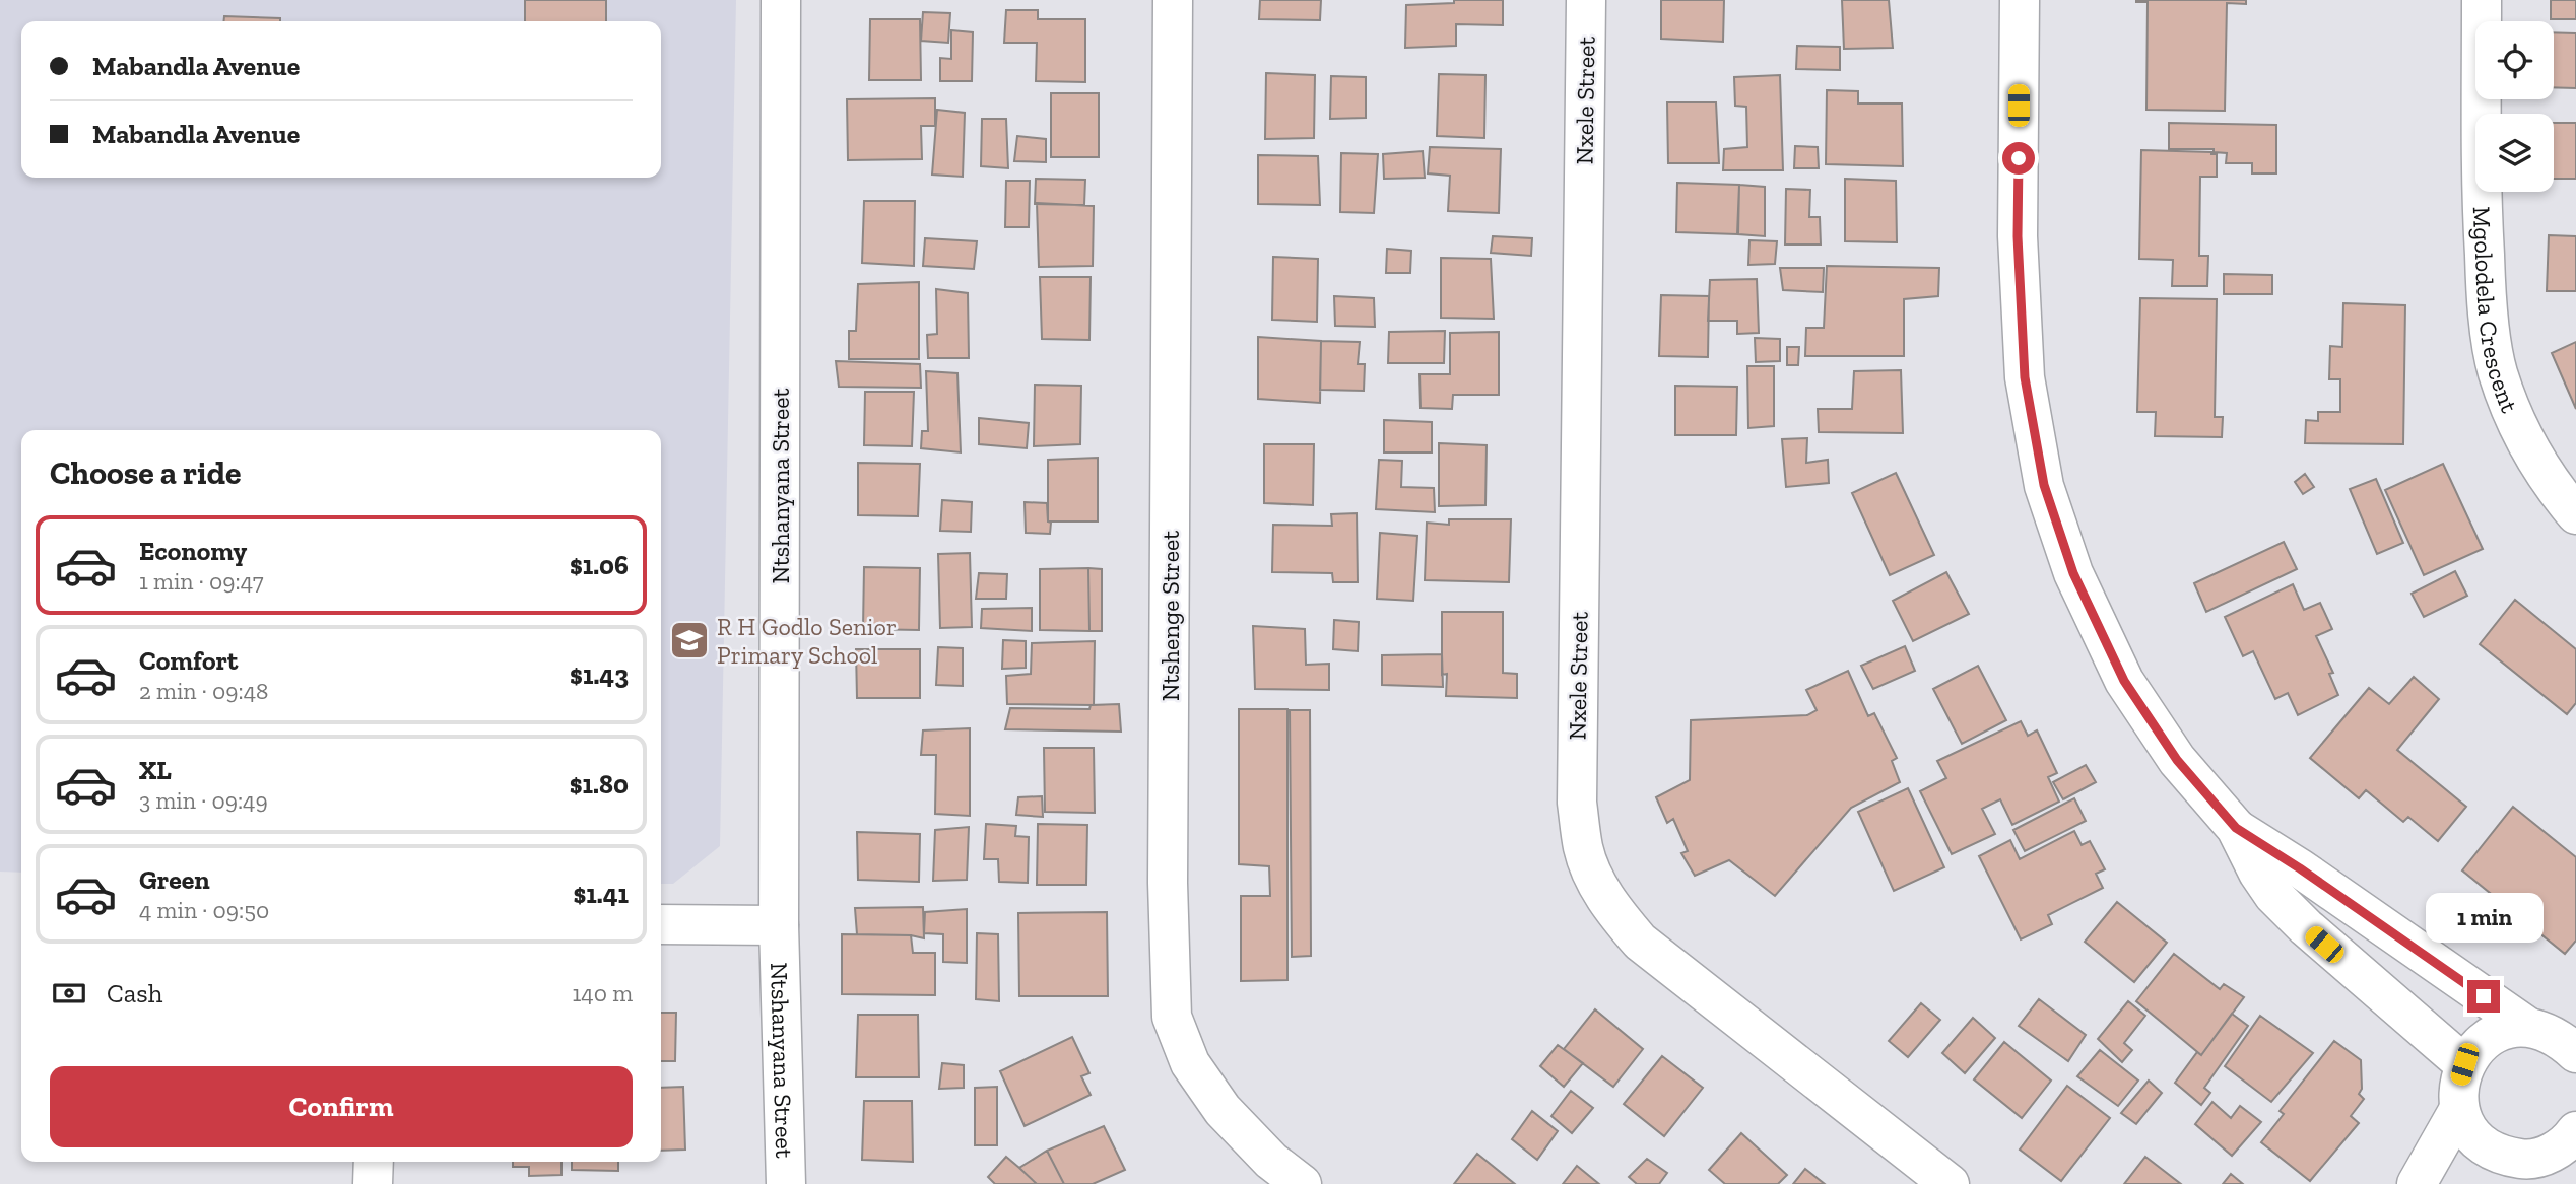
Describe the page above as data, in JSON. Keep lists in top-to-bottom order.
{
  "streets": {
    "street": [
      "Nxele Street",
      "Mgolodela Crescent",
      "Ntshanyana Street",
      "Ntshenge Street"
    ]
  },
  "places": {
    "school or university": ["R H Godlo Senior Primary School"]
  },
  "page": {
    "banner": ["Mabandla Avenue", "Mabandla Avenue"],
    "heading": "Choose a ride",
    "list": [
      {
        "name": "Economy",
        "note": "1 min · 09:47",
        "value": "$1.06"
      },
      {
        "name": "Comfort",
        "note": "2 min · 09:48",
        "value": "$1.43"
      },
      {
        "name": "XL",
        "note": "3 min · 09:49",
        "value": "$1.80"
      },
      {
        "name": "Green",
        "note": "4 min · 09:50",
        "value": "$1.41"
      }
    ],
    "bubble": "1 min",
    "pay": ["Cash", "140 m"],
    "buttons": "Confirm"
  }
}
